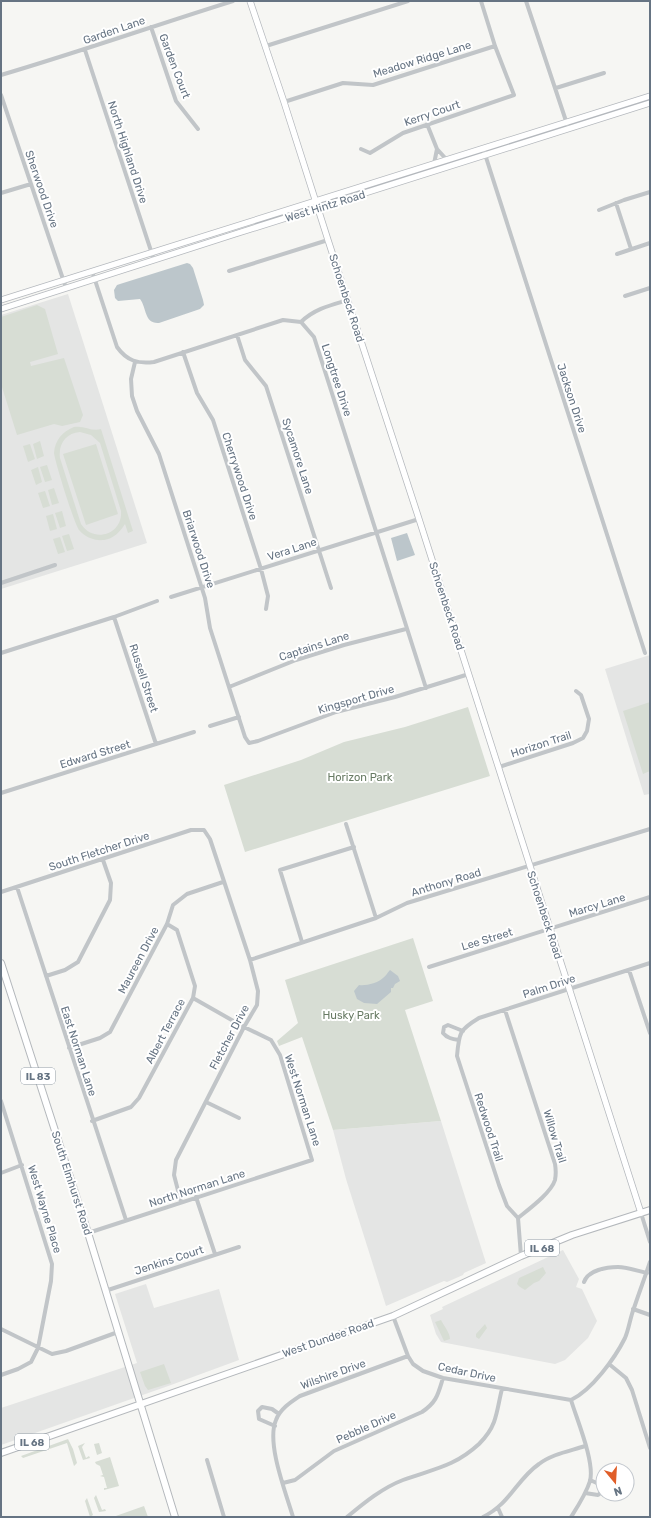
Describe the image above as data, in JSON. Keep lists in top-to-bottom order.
{
  "streets": {
    "main road": [
      "West Hintz Road",
      "Schoenbeck Road",
      "IL 83",
      "South Elmhurst Road",
      "IL 68",
      "West Dundee Road"
    ],
    "street": [
      "Garden Lane",
      "Meadow Ridge Lane",
      "Garden Court",
      "Kerry Court",
      "North Highland Drive",
      "Sherwood Drive",
      "Longtree Drive",
      "Jackson Drive",
      "Sycamore Lane",
      "Cherrywood Drive",
      "Briarwood Drive",
      "Vera Lane",
      "Captains Lane",
      "Russell Street",
      "Kingsport Drive",
      "Horizon Trail",
      "Edward Street",
      "South Fletcher Drive",
      "Anthony Road",
      "Marcy Lane",
      "Lee Street",
      "Maureen Drive",
      "Palm Drive",
      "Albert Terrace",
      "Fletcher Drive",
      "East Norman Lane",
      "West Norman Lane",
      "Redwood Trail",
      "Willow Trail",
      "North Norman Lane",
      "West Wayne Place",
      "Jenkins Court",
      "Cedar Drive",
      "Wilshire Drive",
      "Pebble Drive"
    ]
  },
  "crossings": [
    ["Garden Lane", "Garden Court"],
    ["Garden Lane", "North Highland Drive"],
    ["Meadow Ridge Lane", "Kerry Court"],
    ["Meadow Ridge Lane", "Schoenbeck Road"],
    ["North Highland Drive", "West Hintz Road"],
    ["Sherwood Drive", "West Hintz Road"],
    ["West Hintz Road", "Schoenbeck Road"],
    ["West Hintz Road", "Jackson Drive"],
    ["Schoenbeck Road", "Vera Lane"],
    ["Schoenbeck Road", "Kingsport Drive"],
    ["Schoenbeck Road", "Horizon Trail"],
    ["Schoenbeck Road", "Anthony Road"],
    ["Schoenbeck Road", "Marcy Lane"],
    ["Schoenbeck Road", "Lee Street"],
    ["Schoenbeck Road", "Palm Drive"],
    ["Schoenbeck Road", "West Dundee Road"],
    ["Longtree Drive", "Vera Lane"],
    ["Longtree Drive", "Captains Lane"],
    ["Longtree Drive", "Kingsport Drive"],
    ["Sycamore Lane", "Vera Lane"],
    ["Cherrywood Drive", "Vera Lane"],
    ["Briarwood Drive", "Vera Lane"],
    ["Briarwood Drive", "Captains Lane"],
    ["Briarwood Drive", "Kingsport Drive"],
    ["Russell Street", "Edward Street"],
    ["South Fletcher Drive", "Fletcher Drive"],
    ["South Fletcher Drive", "East Norman Lane"],
    ["Anthony Road", "Fletcher Drive"],
    ["Marcy Lane", "Lee Street"],
    ["Maureen Drive", "Albert Terrace"],
    ["Maureen Drive", "Fletcher Drive"],
    ["Maureen Drive", "East Norman Lane"],
    ["Palm Drive", "Redwood Trail"],
    ["Palm Drive", "Willow Trail"],
    ["Albert Terrace", "East Norman Lane"],
    ["Albert Terrace", "West Norman Lane"],
    ["Fletcher Drive", "West Norman Lane"],
    ["Fletcher Drive", "North Norman Lane"],
    ["East Norman Lane", "North Norman Lane"],
    ["IL 83", "South Elmhurst Road"],
    ["IL 83", "West Dundee Road"],
    ["West Norman Lane", "North Norman Lane"],
    ["Redwood Trail", "Willow Trail"],
    ["South Elmhurst Road", "North Norman Lane"],
    ["South Elmhurst Road", "Jenkins Court"],
    ["South Elmhurst Road", "West Dundee Road"],
    ["West Dundee Road", "Cedar Drive"],
    ["Cedar Drive", "Wilshire Drive"],
    ["Cedar Drive", "Pebble Drive"],
    ["Wilshire Drive", "Pebble Drive"]
  ],
  "parks": ["Horizon Park", "Husky Park"],
  "north": "bottom"
}
